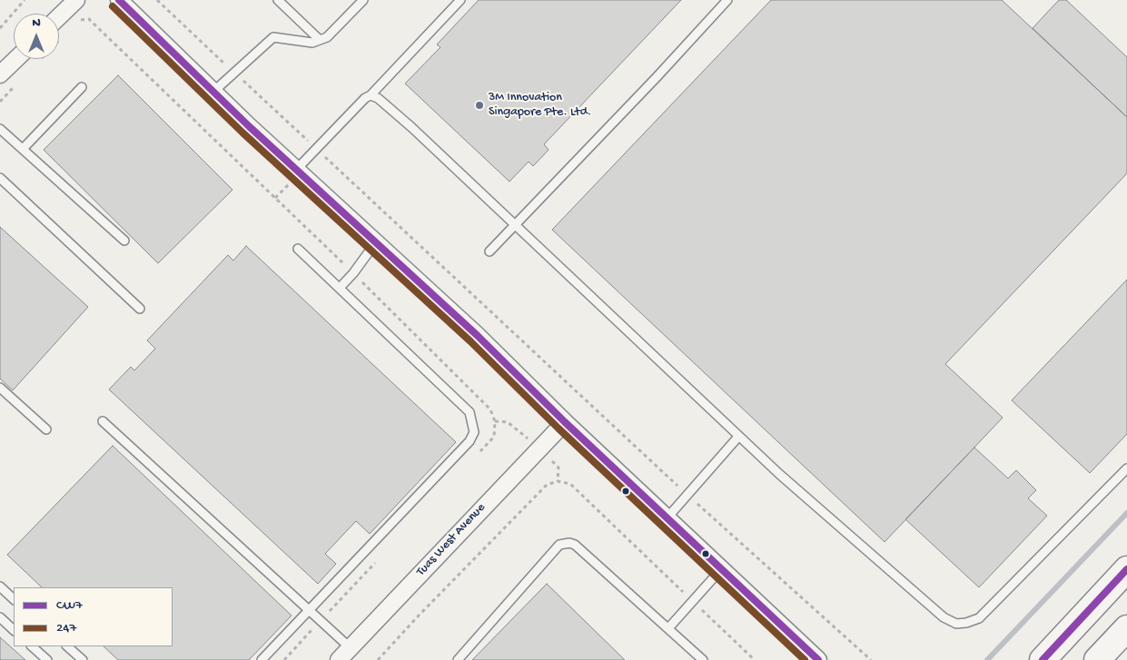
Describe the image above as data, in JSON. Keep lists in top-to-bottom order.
{
  "streets": {
    "street": ["Tuas West Avenue"]
  },
  "places": ["3M Innovation Singapore Pte. Ltd."],
  "lines": ["transit line CW7", "transit line 247"],
  "legend": ["CW7", "247"],
  "north": "top"
}
